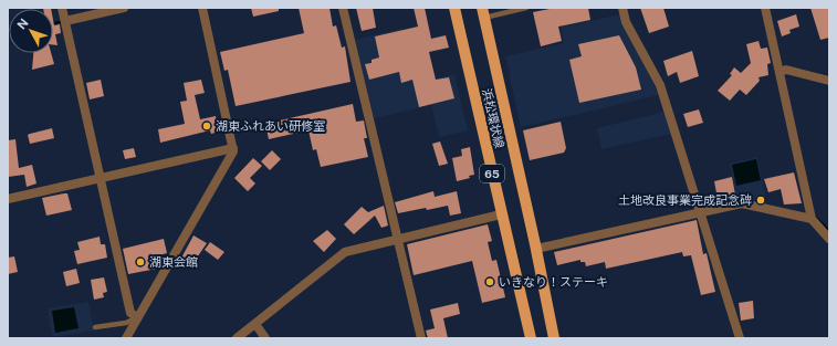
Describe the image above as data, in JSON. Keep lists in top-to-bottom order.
{
  "streets": {
    "main road": ["浜松環状線", "65"]
  },
  "places": [
    "湖東ふれあい研修室",
    "土地改良事業完成記念碑",
    "湖東会館",
    "いきなり！ステーキ"
  ],
  "north": "top left"
}
